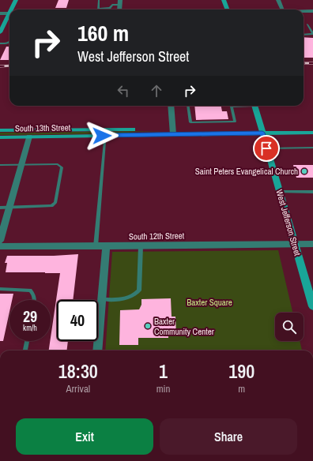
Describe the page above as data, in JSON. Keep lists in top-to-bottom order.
{
  "streets": {
    "street": ["South 13th Street", "West Jefferson Street", "South 12th Street"]
  },
  "crossings": [
    ["South 13th Street", "West Jefferson Street"],
    ["West Jefferson Street", "South 12th Street"]
  ],
  "parks": ["Baxter Square"],
  "places": ["Saint Peters Evangelical Church", "Baxter Community Center"],
  "page": {
    "turn": ["160 m", "West Jefferson Street"],
    "speed": "29 km/h",
    "limit": "40",
    "eta": [
      "18:30",
      "Arrival",
      "1",
      "min",
      "190",
      "m"
    ],
    "buttons": ["Exit", "Share"]
  }
}
